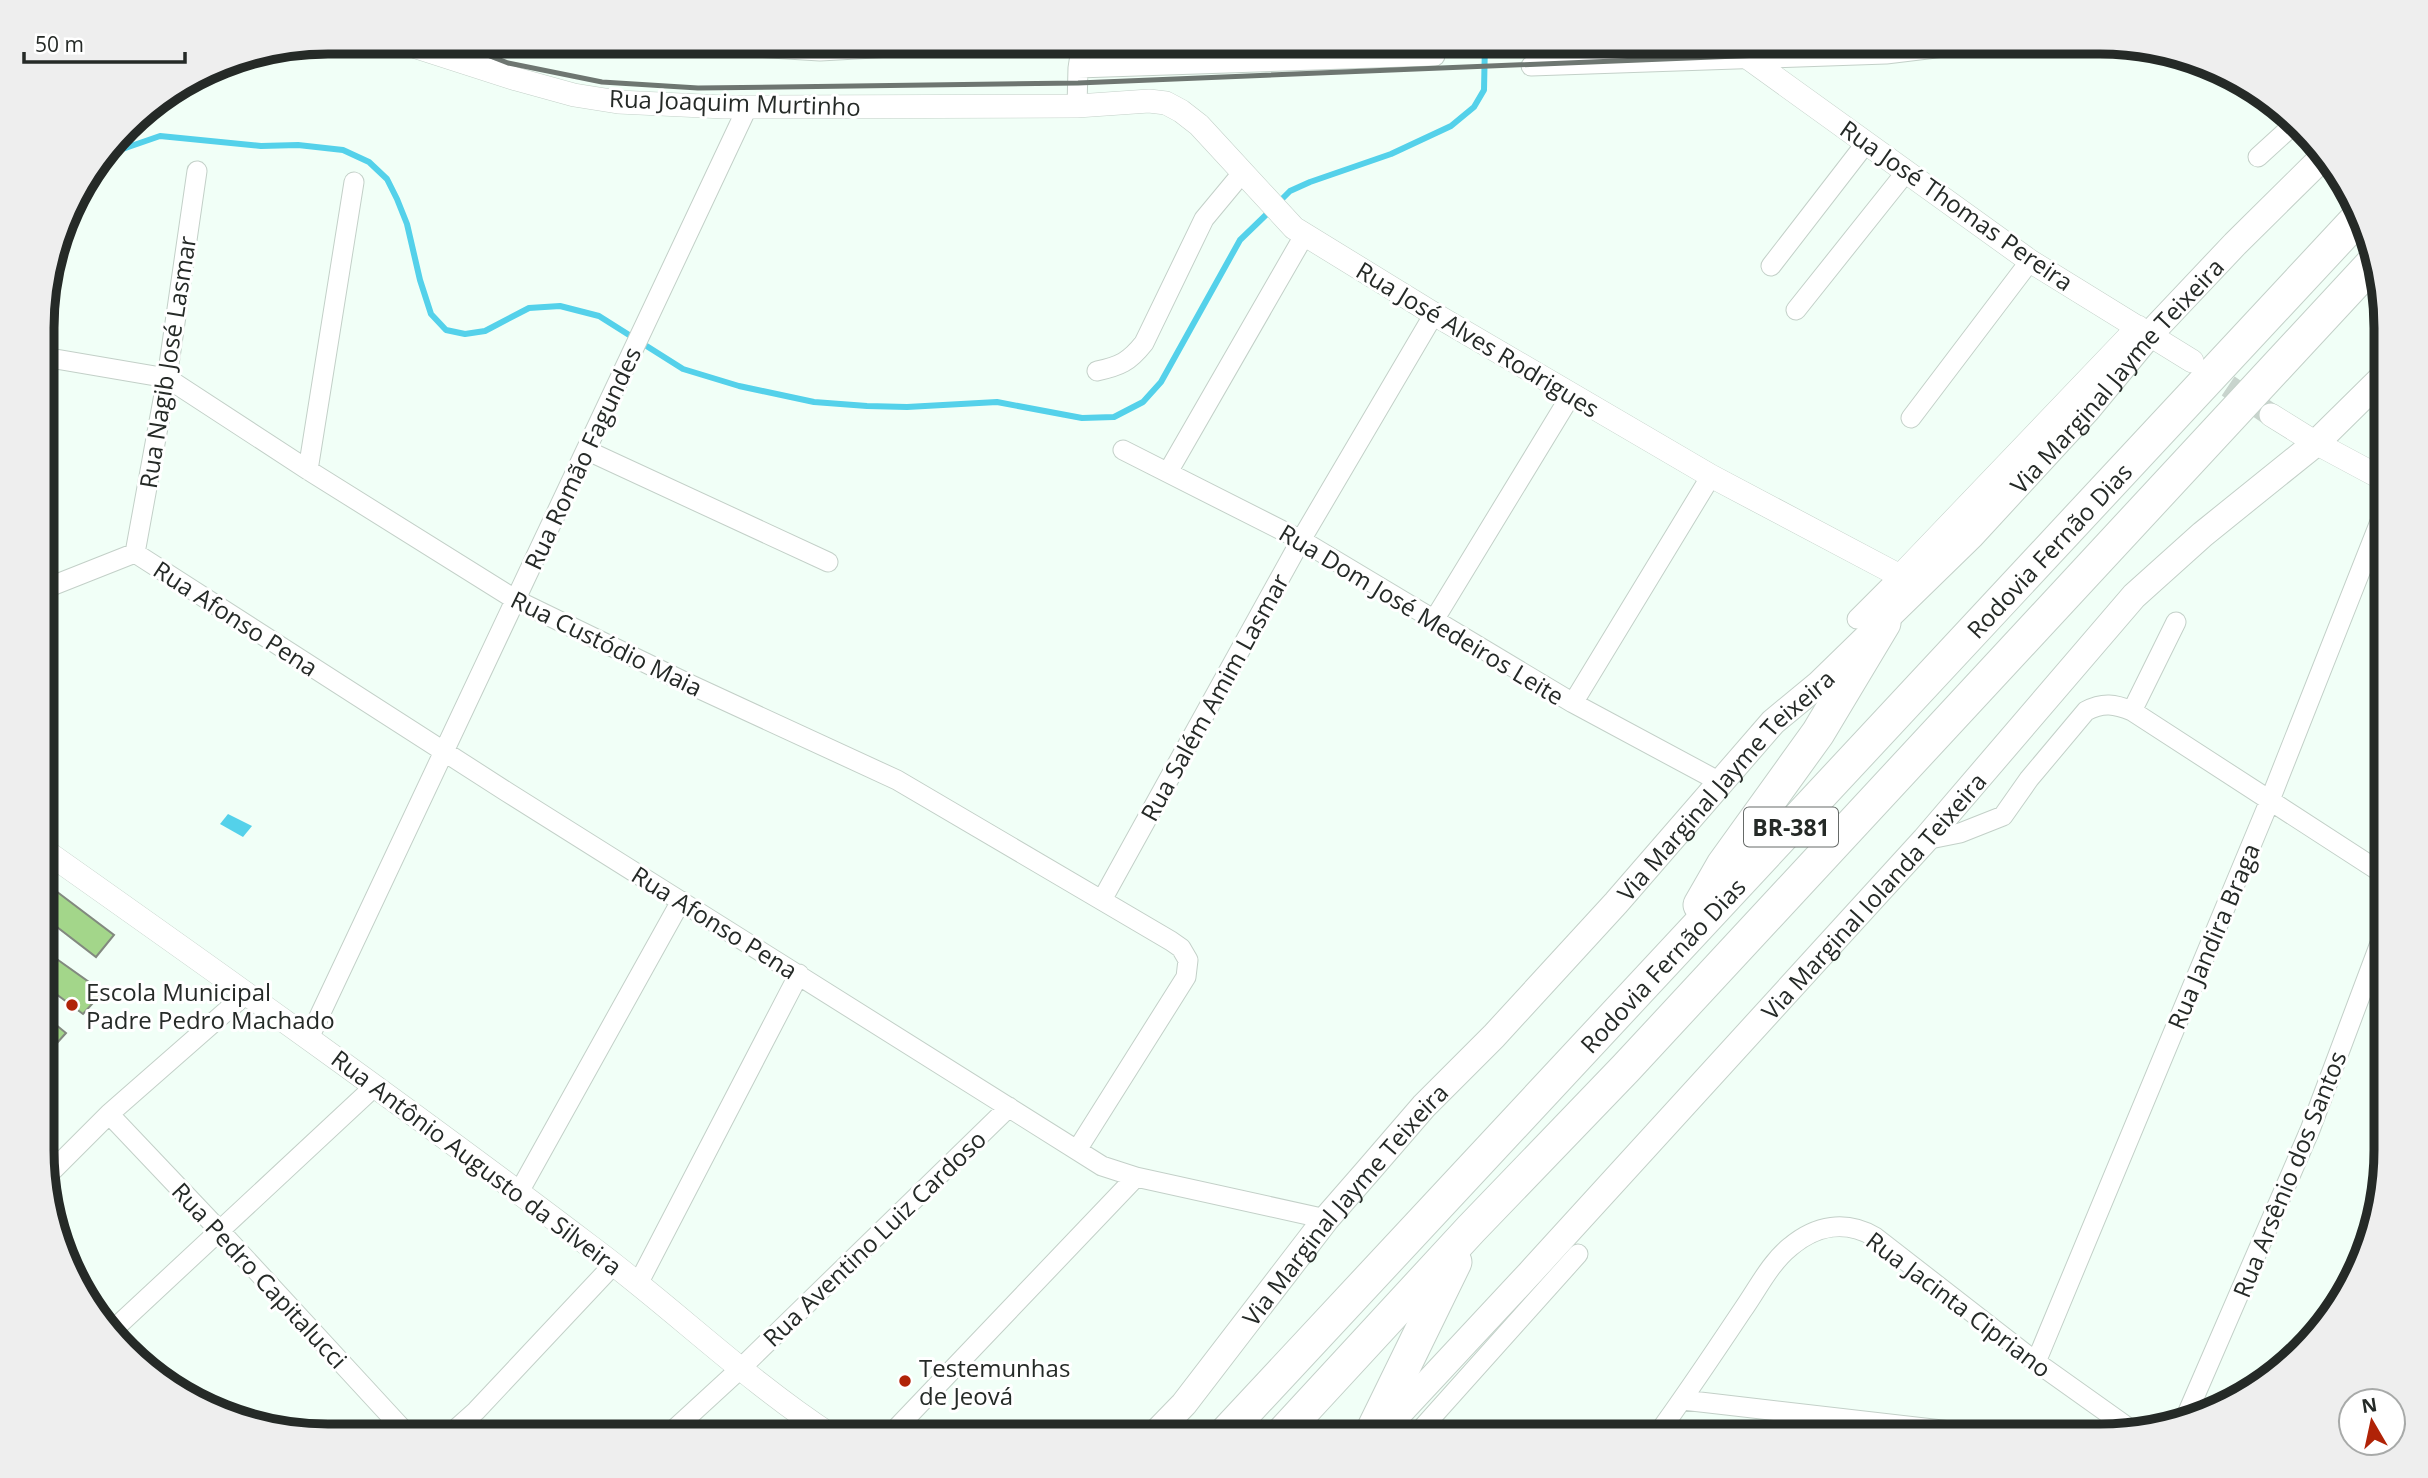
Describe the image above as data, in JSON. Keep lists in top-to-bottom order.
{
  "streets": {
    "highway": ["Rodovia Fernão Dias", "BR-381"],
    "main road": ["Via Marginal Jayme Teixeira", "Via Marginal Iolanda Teixeira"],
    "street": [
      "Rua Joaquim Murtinho",
      "Rua José Thomas Pereira",
      "Rua José Alves Rodrigues",
      "Rua Nagib José Lasmar",
      "Rua Romão Fagundes",
      "Rua Dom José Medeiros Leite",
      "Rua Afonso Pena",
      "Rua Custódio Maia",
      "Rua Salém Amim Lasmar",
      "Rua Jandira Braga",
      "Rua Antônio Augusto da Silveira",
      "Rua Arsênio dos Santos",
      "Rua Aventino Luiz Cardoso",
      "Rua Pedro Capitalucci",
      "Rua Jacinta Cipriano"
    ]
  },
  "crossings": [
    ["Rua Joaquim Murtinho", "Rua José Alves Rodrigues"],
    ["Rua Joaquim Murtinho", "Rua Romão Fagundes"],
    ["Rua José Thomas Pereira", "Via Marginal Jayme Teixeira"],
    ["Rua José Alves Rodrigues", "Rua Salém Amim Lasmar"],
    ["Rua Nagib José Lasmar", "Rua Afonso Pena"],
    ["Rua Nagib José Lasmar", "Rua Custódio Maia"],
    ["Via Marginal Jayme Teixeira", "Rua Dom José Medeiros Leite"],
    ["Via Marginal Jayme Teixeira", "Rua Afonso Pena"],
    ["Rua Romão Fagundes", "Rua Afonso Pena"],
    ["Rua Romão Fagundes", "Rua Custódio Maia"],
    ["Rua Romão Fagundes", "Rua Antônio Augusto da Silveira"],
    ["Rua Dom José Medeiros Leite", "Rua Salém Amim Lasmar"],
    ["Rua Afonso Pena", "Rua Custódio Maia"],
    ["Rua Afonso Pena", "Rua Aventino Luiz Cardoso"],
    ["Rua Custódio Maia", "Rua Salém Amim Lasmar"],
    ["Rua Jandira Braga", "Rua Jacinta Cipriano"],
    ["Rua Antônio Augusto da Silveira", "Rua Aventino Luiz Cardoso"]
  ],
  "places": ["Escola Municipal Padre Pedro Machado", "Testemunhas de Jeová"],
  "scale_bar": "50 m",
  "north": "top"
}
